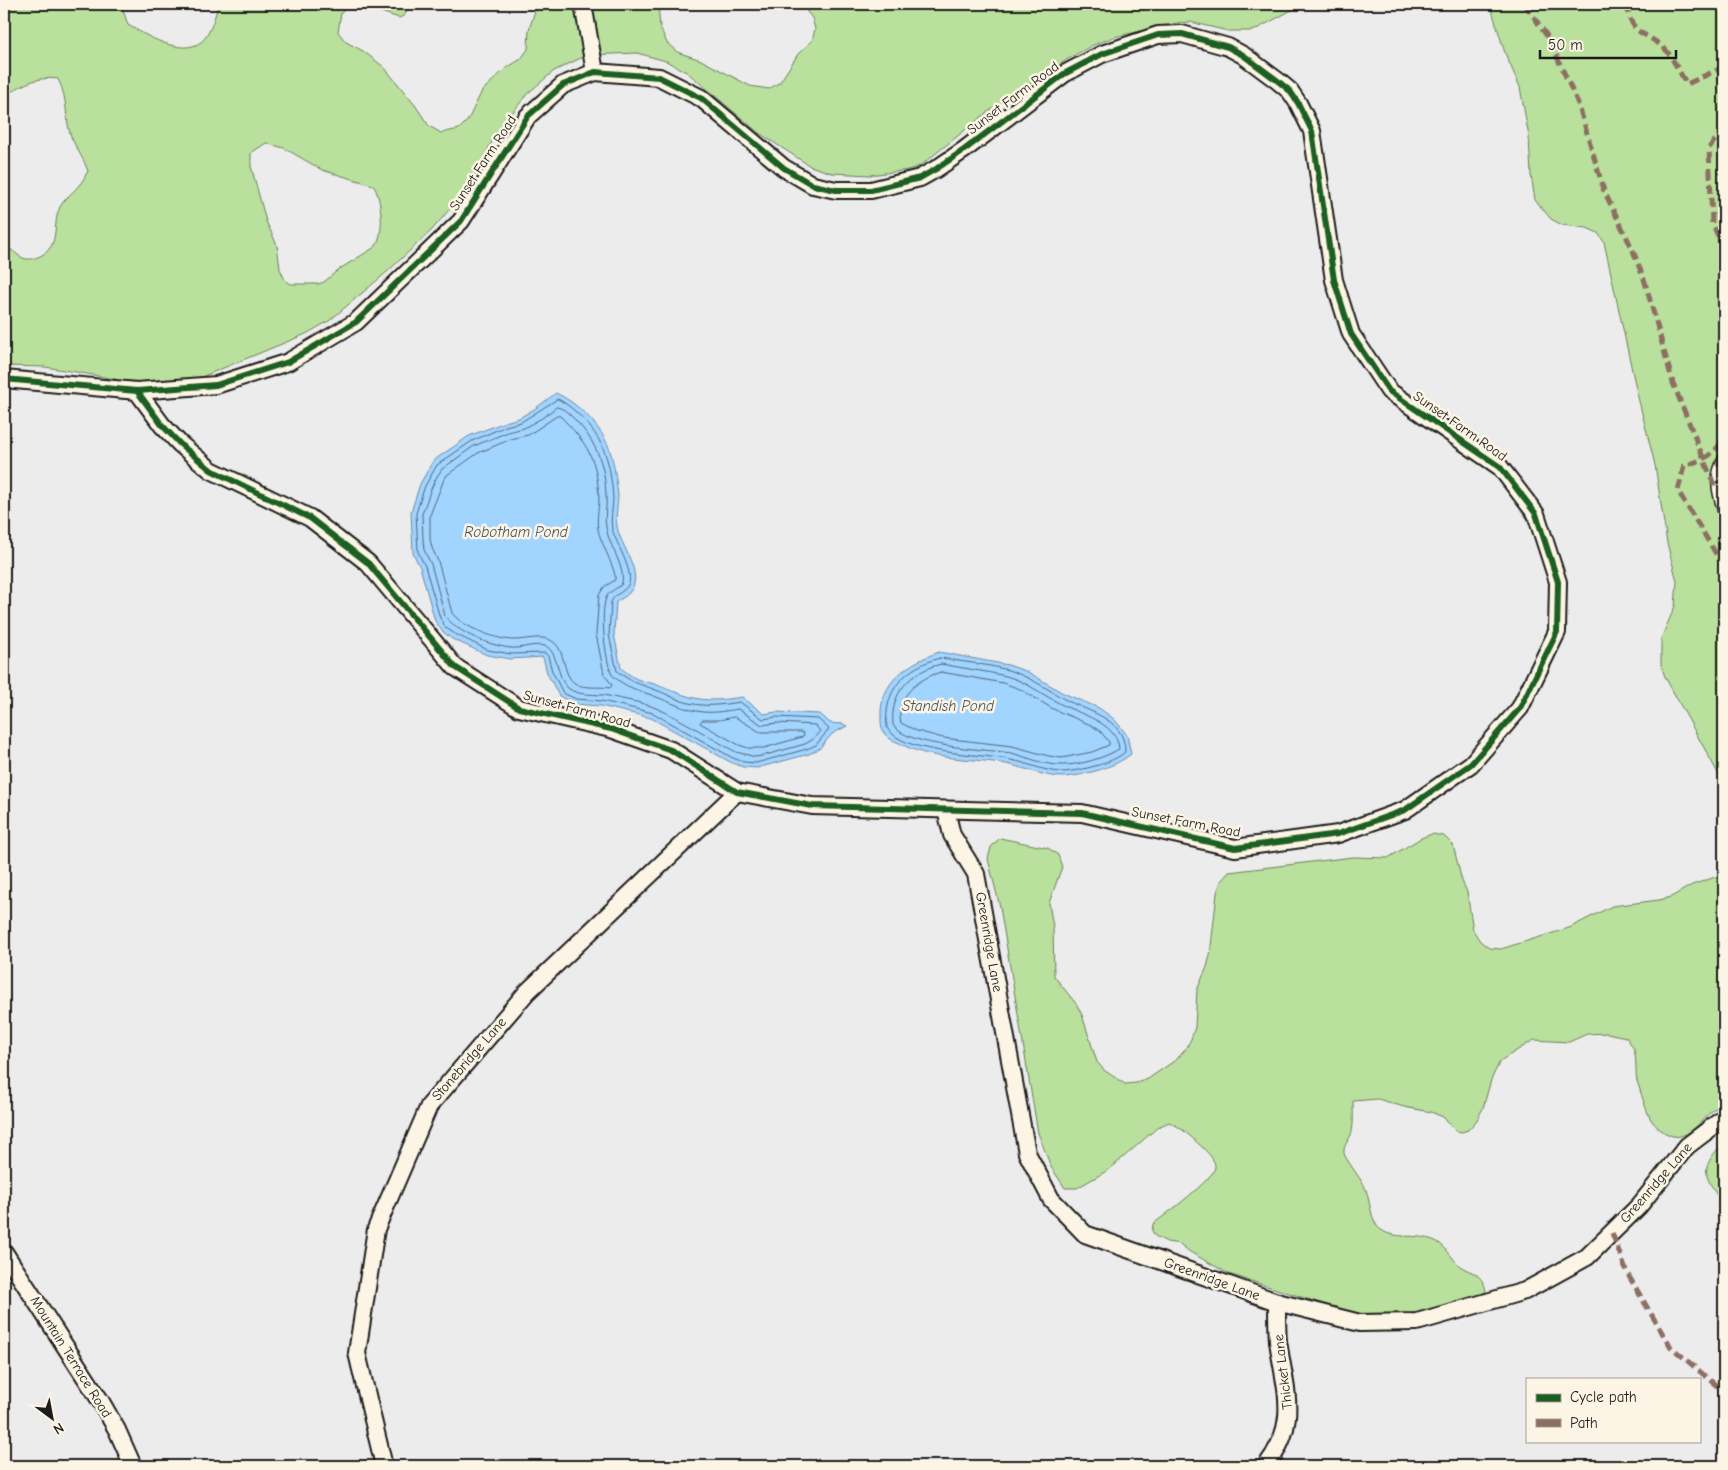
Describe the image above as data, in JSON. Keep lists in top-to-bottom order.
{
  "streets": {
    "street": [
      "Sunset Farm Road",
      "Greenridge Lane",
      "Stonebridge Lane",
      "Mountain Terrace Road",
      "Thicket Lane"
    ]
  },
  "crossings": [
    ["Sunset Farm Road", "Greenridge Lane"],
    ["Sunset Farm Road", "Stonebridge Lane"],
    ["Greenridge Lane", "Thicket Lane"]
  ],
  "water": ["Robotham Pond", "Standish Pond"],
  "legend": ["Cycle path", "Path"],
  "scale_bar": "50 m",
  "north": "bottom right"
}
